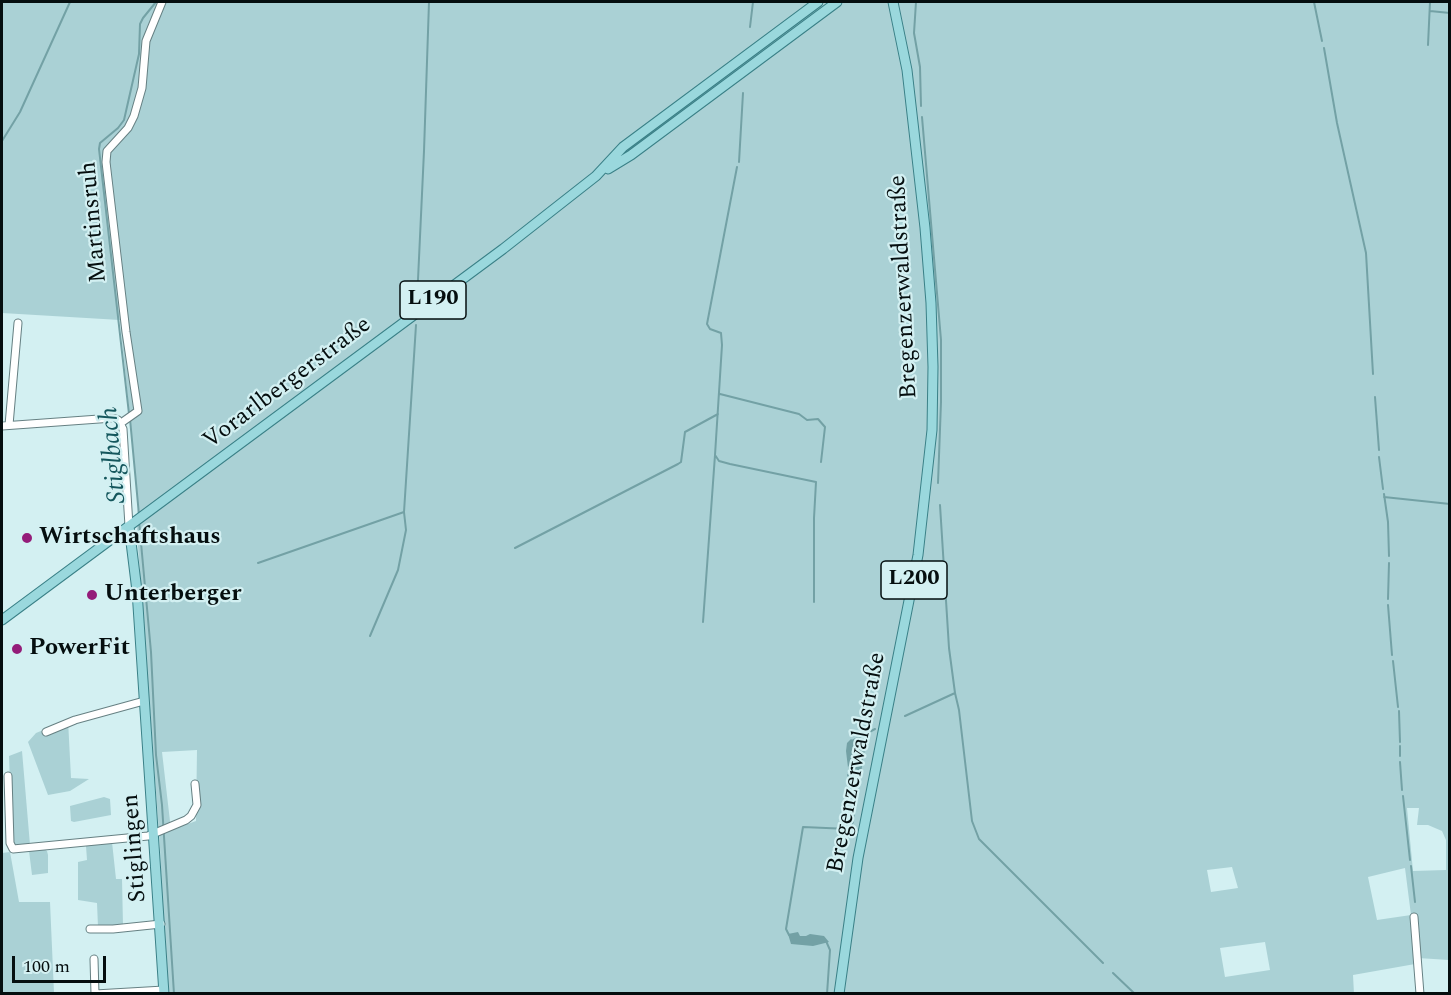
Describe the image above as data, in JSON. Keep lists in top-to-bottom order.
{
  "streets": {
    "main road": [
      "Bregenzerwaldstraße",
      "L190",
      "Vorarlbergerstraße",
      "L200",
      "Stiglingen"
    ],
    "street": ["Martinsruh"]
  },
  "crossings": [
    ["Vorarlbergerstraße", "Stiglingen"]
  ],
  "water": ["Stiglbach"],
  "places": ["Wirtschaftshaus", "Unterberger", "PowerFit"],
  "scale_bar": "100 m"
}
